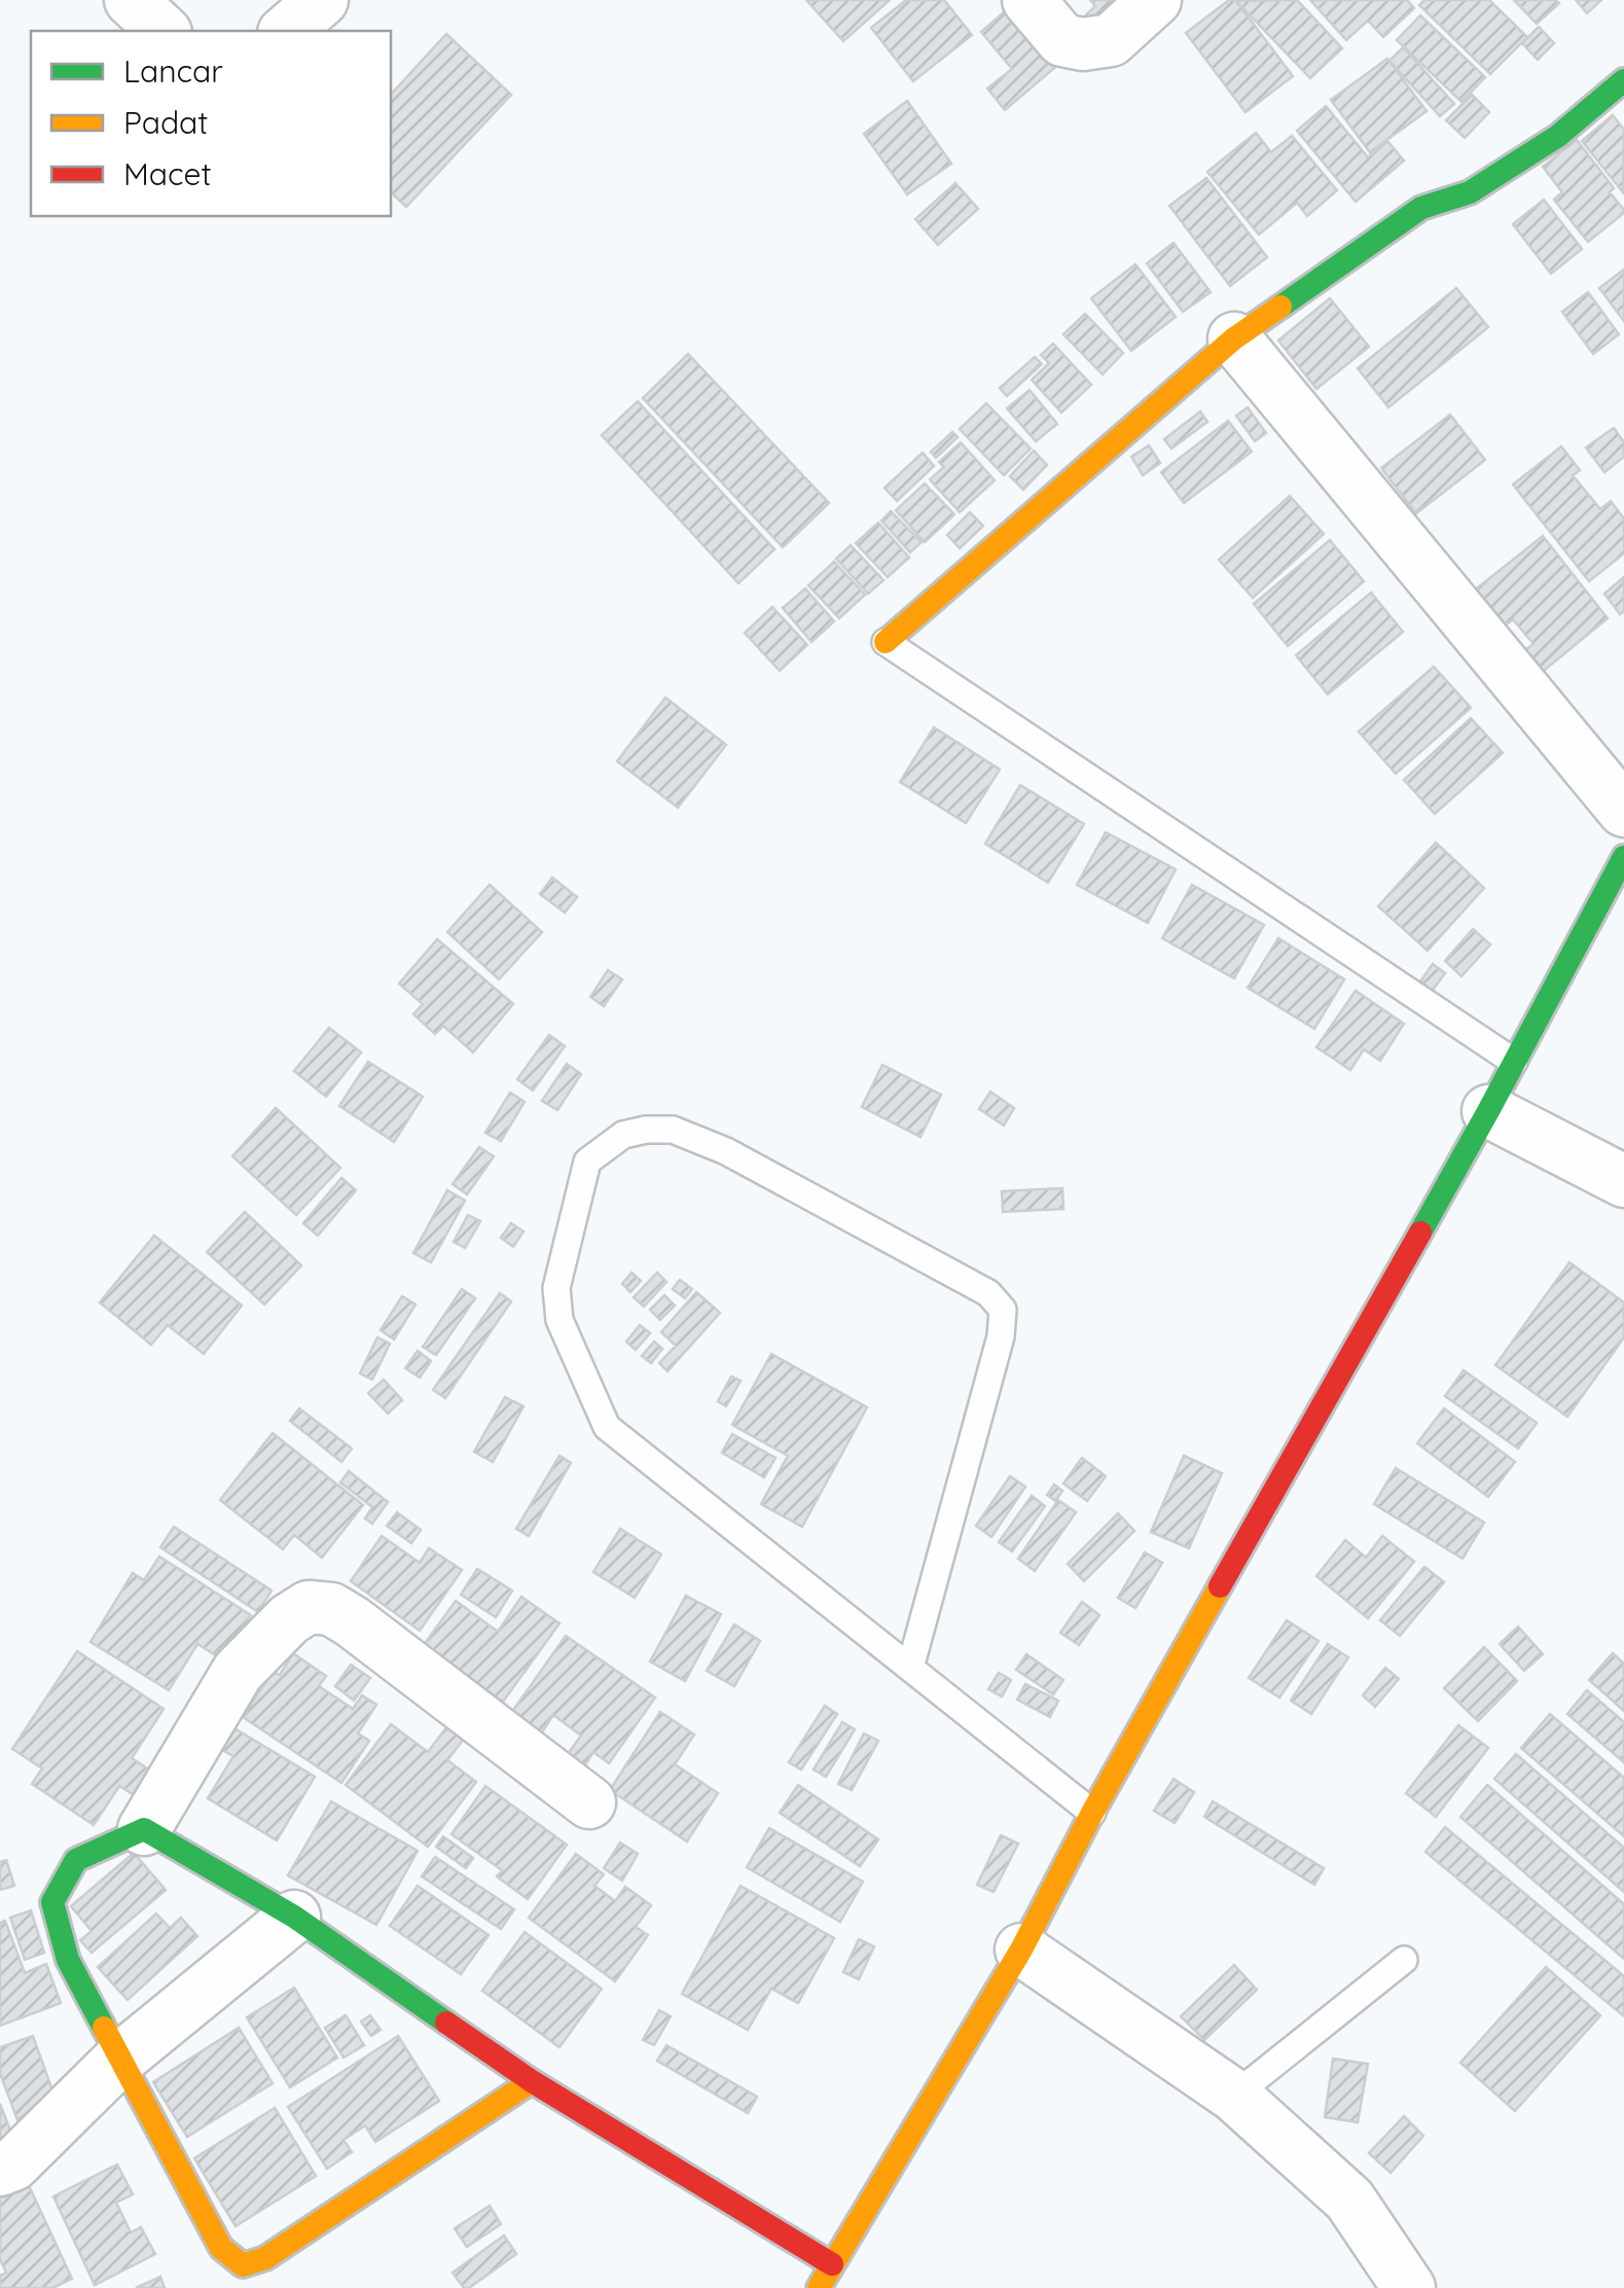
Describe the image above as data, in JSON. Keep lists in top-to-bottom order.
{
  "legend": ["Lancar", "Padat", "Macet"]
}
